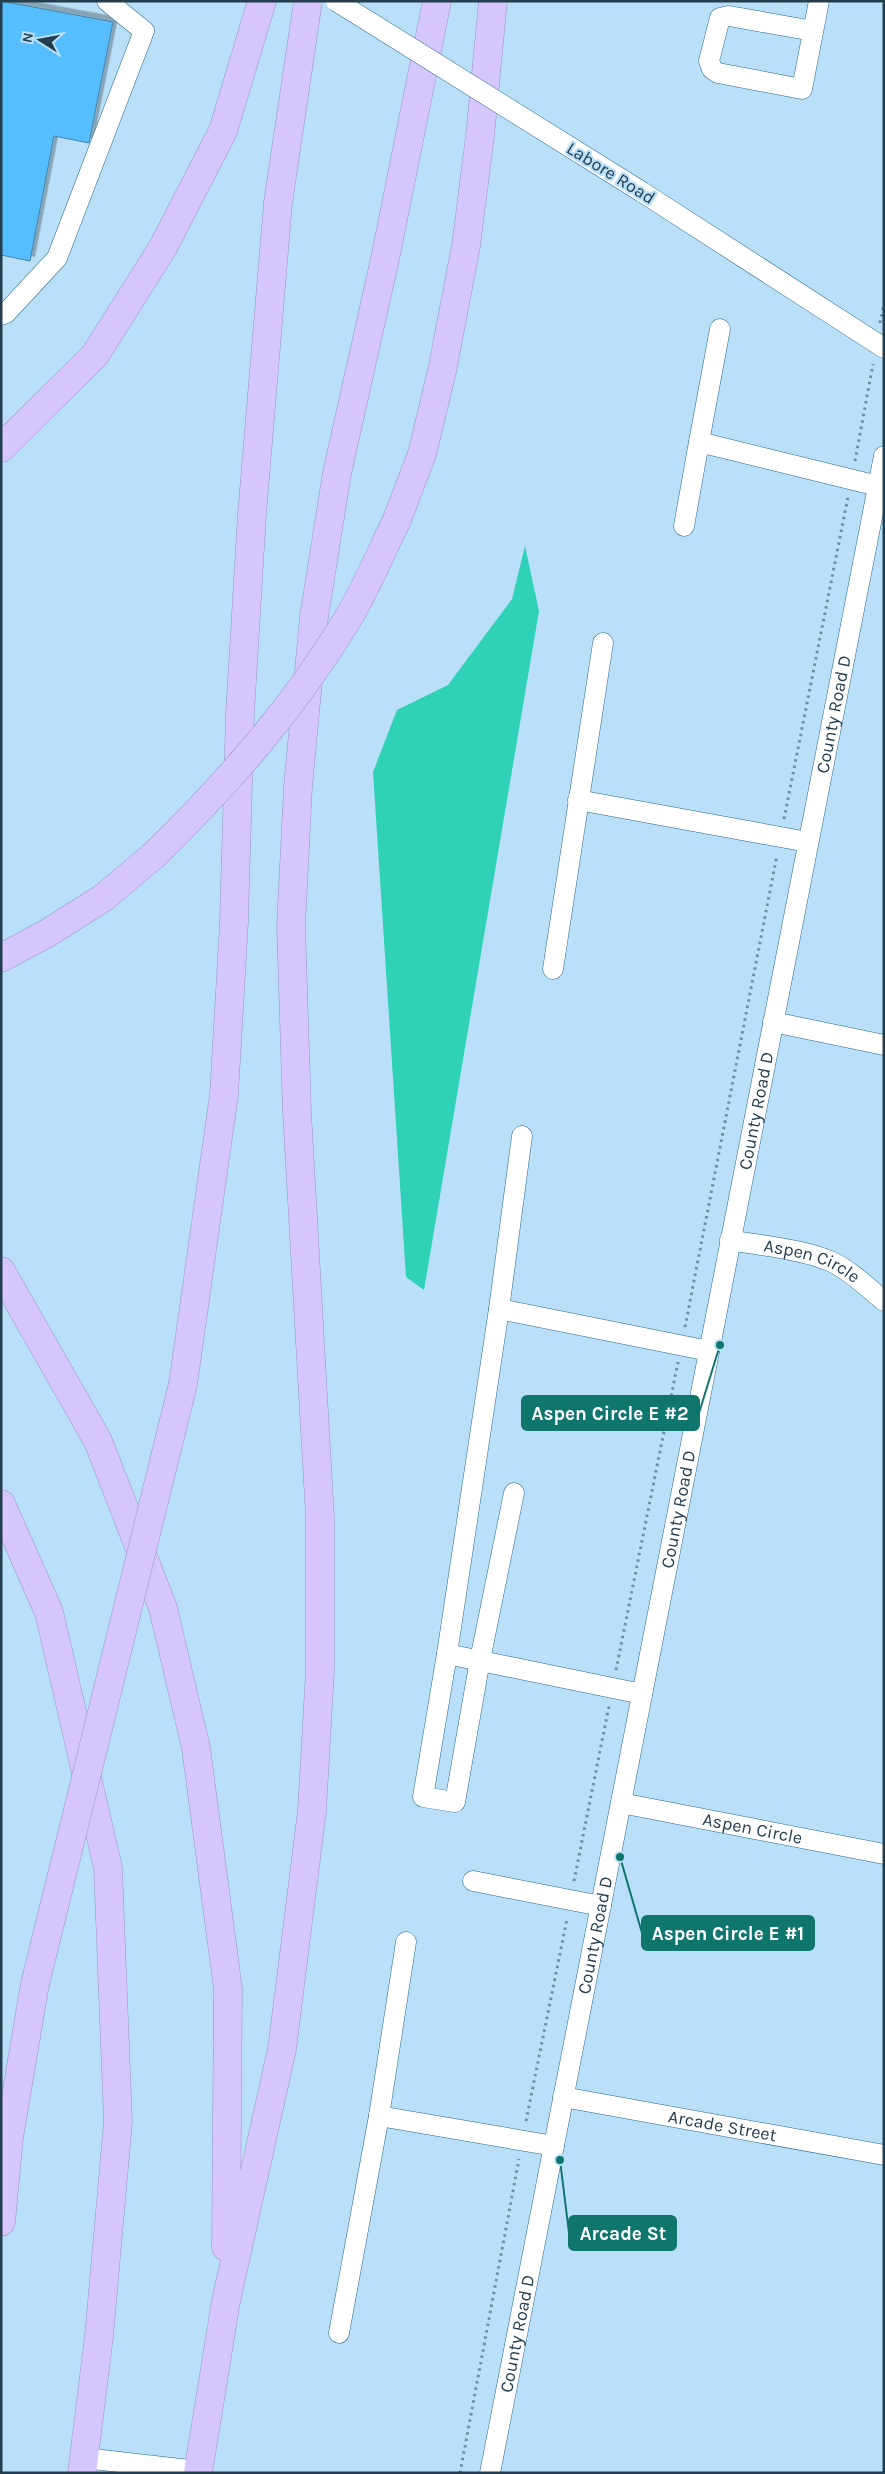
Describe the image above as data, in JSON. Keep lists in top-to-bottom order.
{
  "streets": {
    "street": [
      "Labore Road",
      "County Road D",
      "Aspen Circle",
      "Arcade Street"
    ]
  },
  "crossings": [
    ["County Road D", "Aspen Circle"],
    ["County Road D", "Arcade Street"]
  ],
  "places": ["Aspen Circle E #2", "Aspen Circle E #1", "Arcade St"],
  "north": "left"
}
